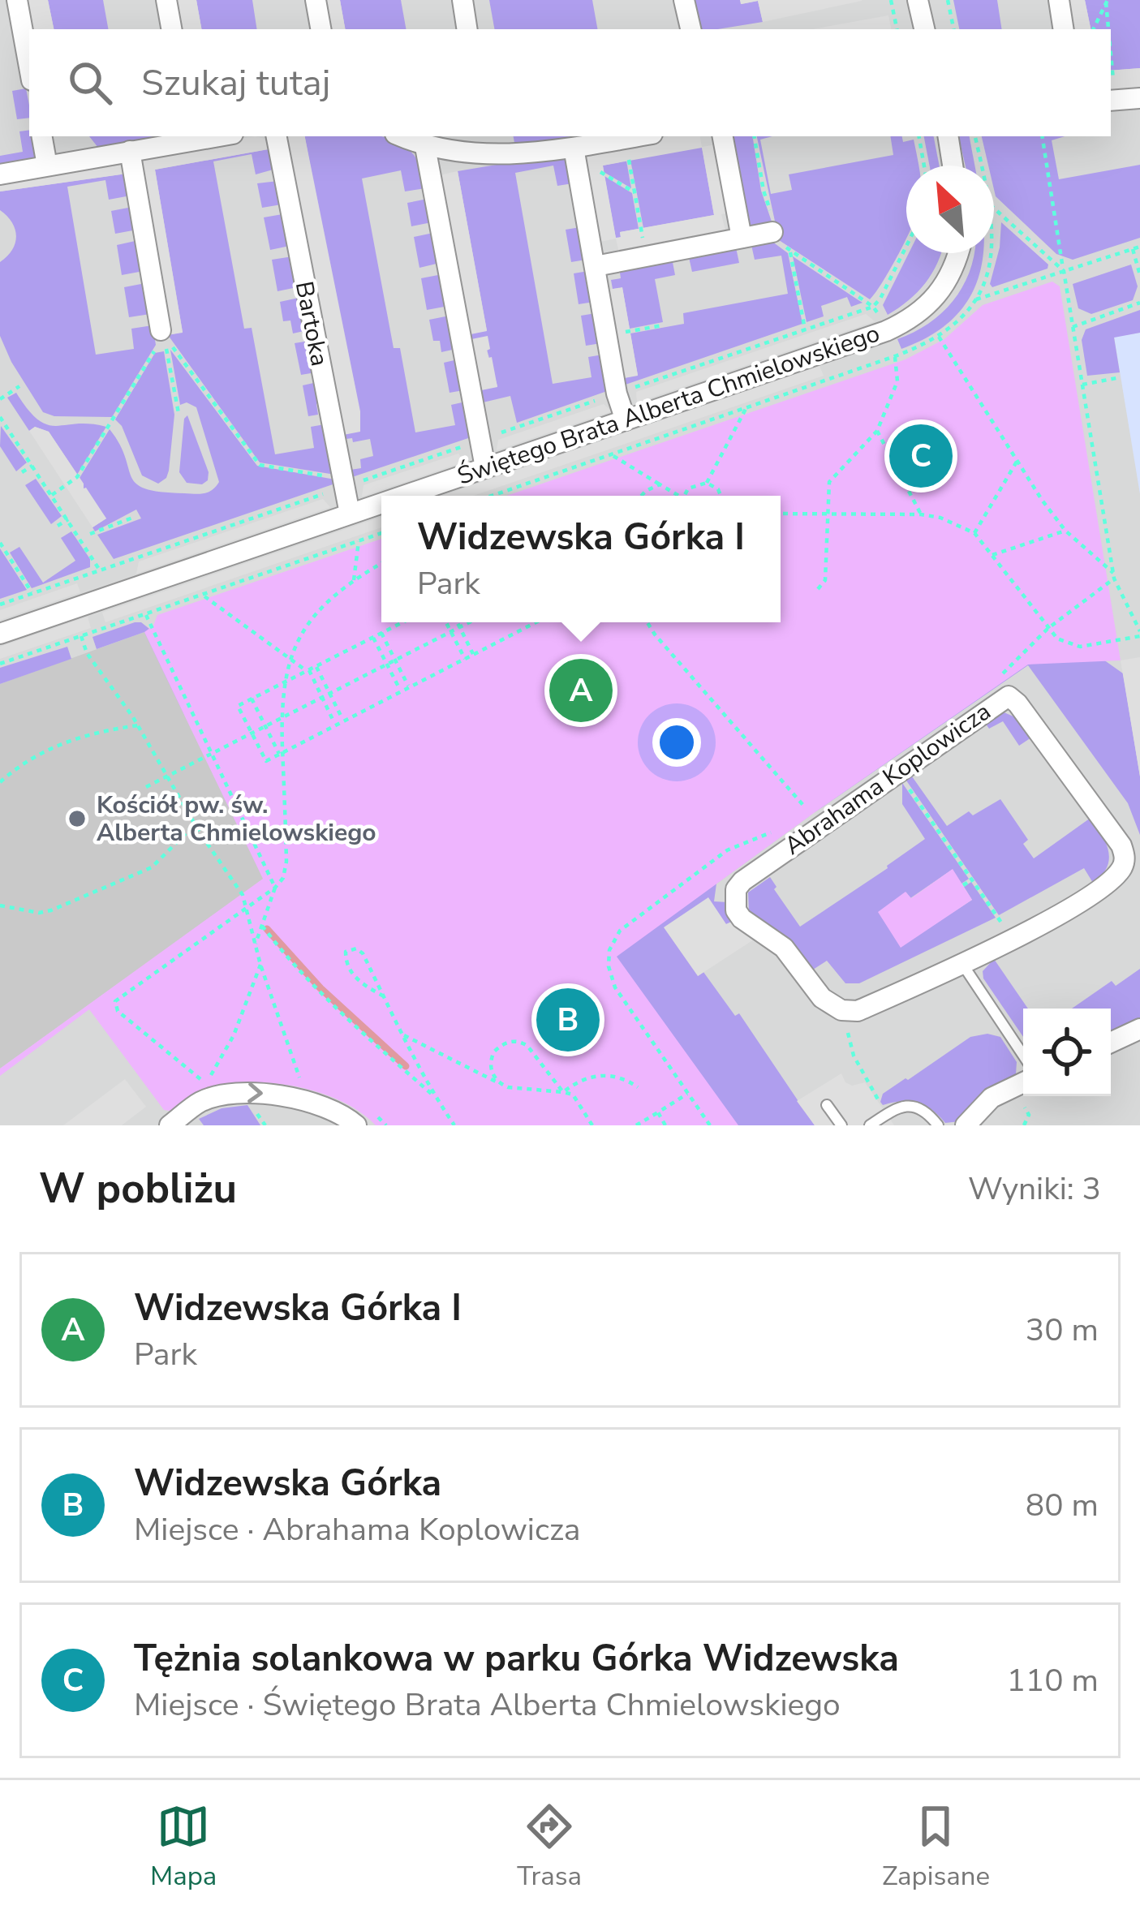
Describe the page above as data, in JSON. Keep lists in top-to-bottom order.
{
  "streets": {
    "street": ["Bartoka", "Świętego Brata Alberta Chmielowskiego", "Abrahama Koplowicza"]
  },
  "crossings": [
    ["Bartoka", "Świętego Brata Alberta Chmielowskiego"]
  ],
  "places": ["Kościół pw. św. Alberta Chmielowskiego"],
  "north": "top left",
  "page": {
    "search": "Szukaj tutaj",
    "pins": ["C", "A", "B"],
    "popup": ["Widzewska Górka I", "Park"],
    "heading": ["W pobliżu", "Wyniki: 3"],
    "list": [
      {
        "mark": "A",
        "name": "Widzewska Górka I",
        "note": "Park",
        "value": "30 m"
      },
      {
        "mark": "B",
        "name": "Widzewska Górka",
        "note": "Miejsce · Abrahama Koplowicza",
        "value": "80 m"
      },
      {
        "mark": "C",
        "name": "Tężnia solankowa w parku Górka Widzewska",
        "note": "Miejsce · Świętego Brata Alberta Chmielowskiego",
        "value": "110 m"
      }
    ],
    "nav": ["Mapa", "Trasa", "Zapisane"]
  }
}
